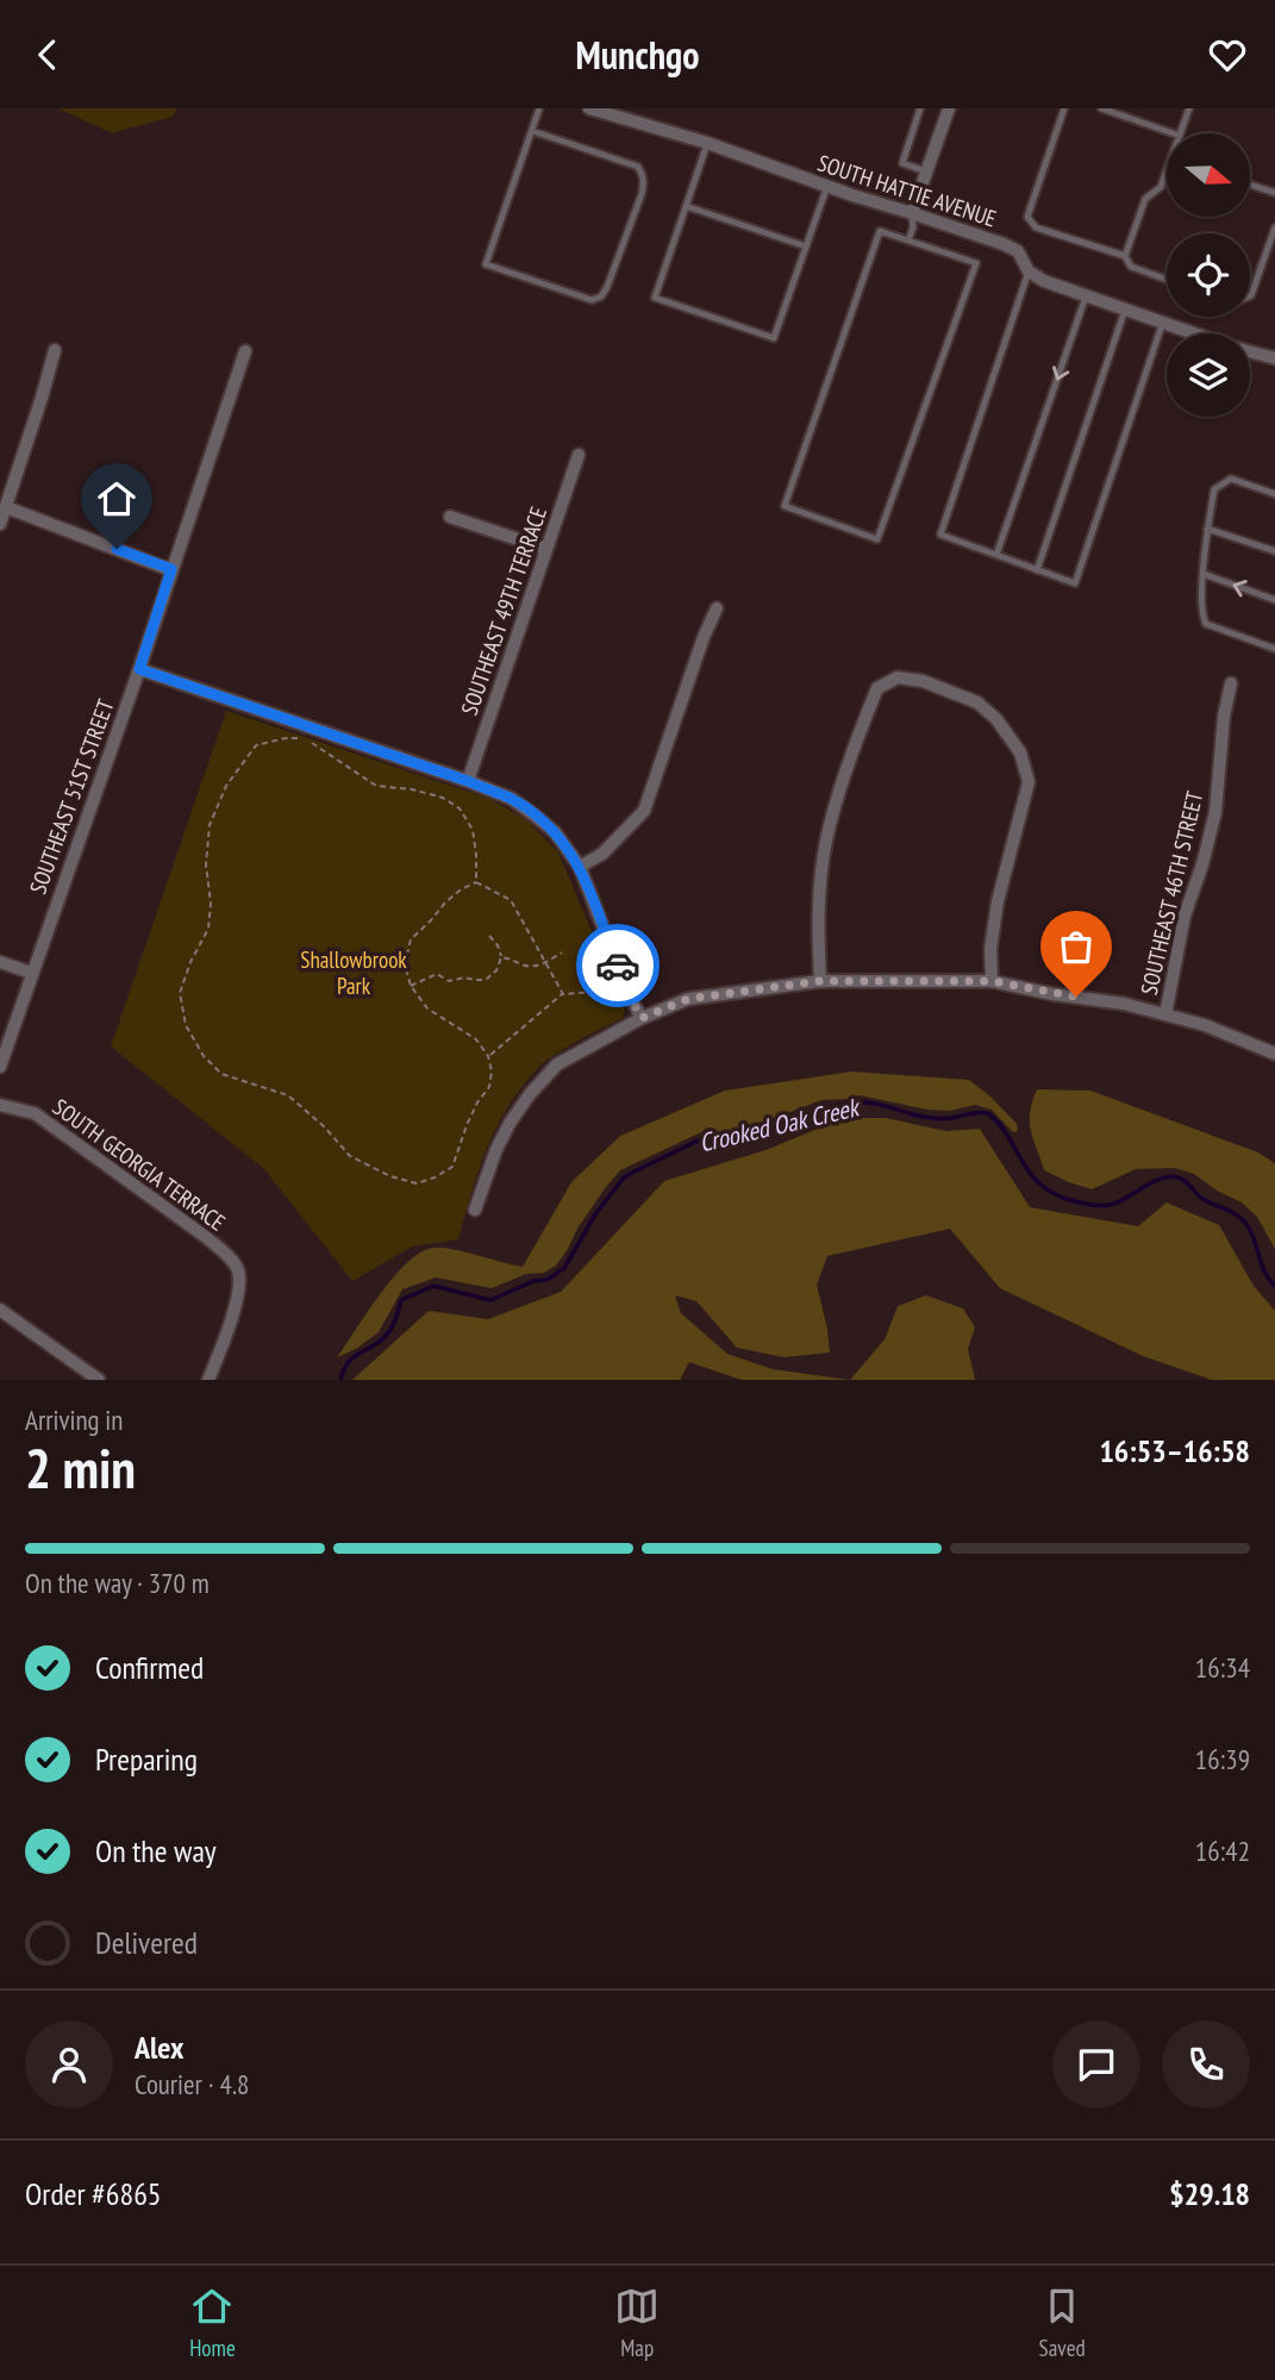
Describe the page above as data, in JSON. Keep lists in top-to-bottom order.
{
  "streets": {
    "street": [
      "SOUTH HATTIE AVENUE",
      "SOUTHEAST 49TH TERRACE",
      "SOUTHEAST 51ST STREET",
      "SOUTHEAST 46TH STREET",
      "SOUTH GEORGIA TERRACE"
    ]
  },
  "water": ["Crooked Oak Creek"],
  "parks": ["Shallowbrook Park"],
  "north": "right",
  "page": {
    "header": "Munchgo",
    "heading": ["2 min", "Arriving in", "16:53–16:58"],
    "panel": [
      "Alex",
      "Courier · 4.8",
      "Order #6865",
      "$29.18"
    ],
    "bar": "On the way · 370 m",
    "list": [
      ["Confirmed", "16:34"],
      ["Preparing", "16:39"],
      ["On the way", "16:42"],
      "Delivered"
    ],
    "tabs": ["Home", "Map", "Saved"]
  }
}
